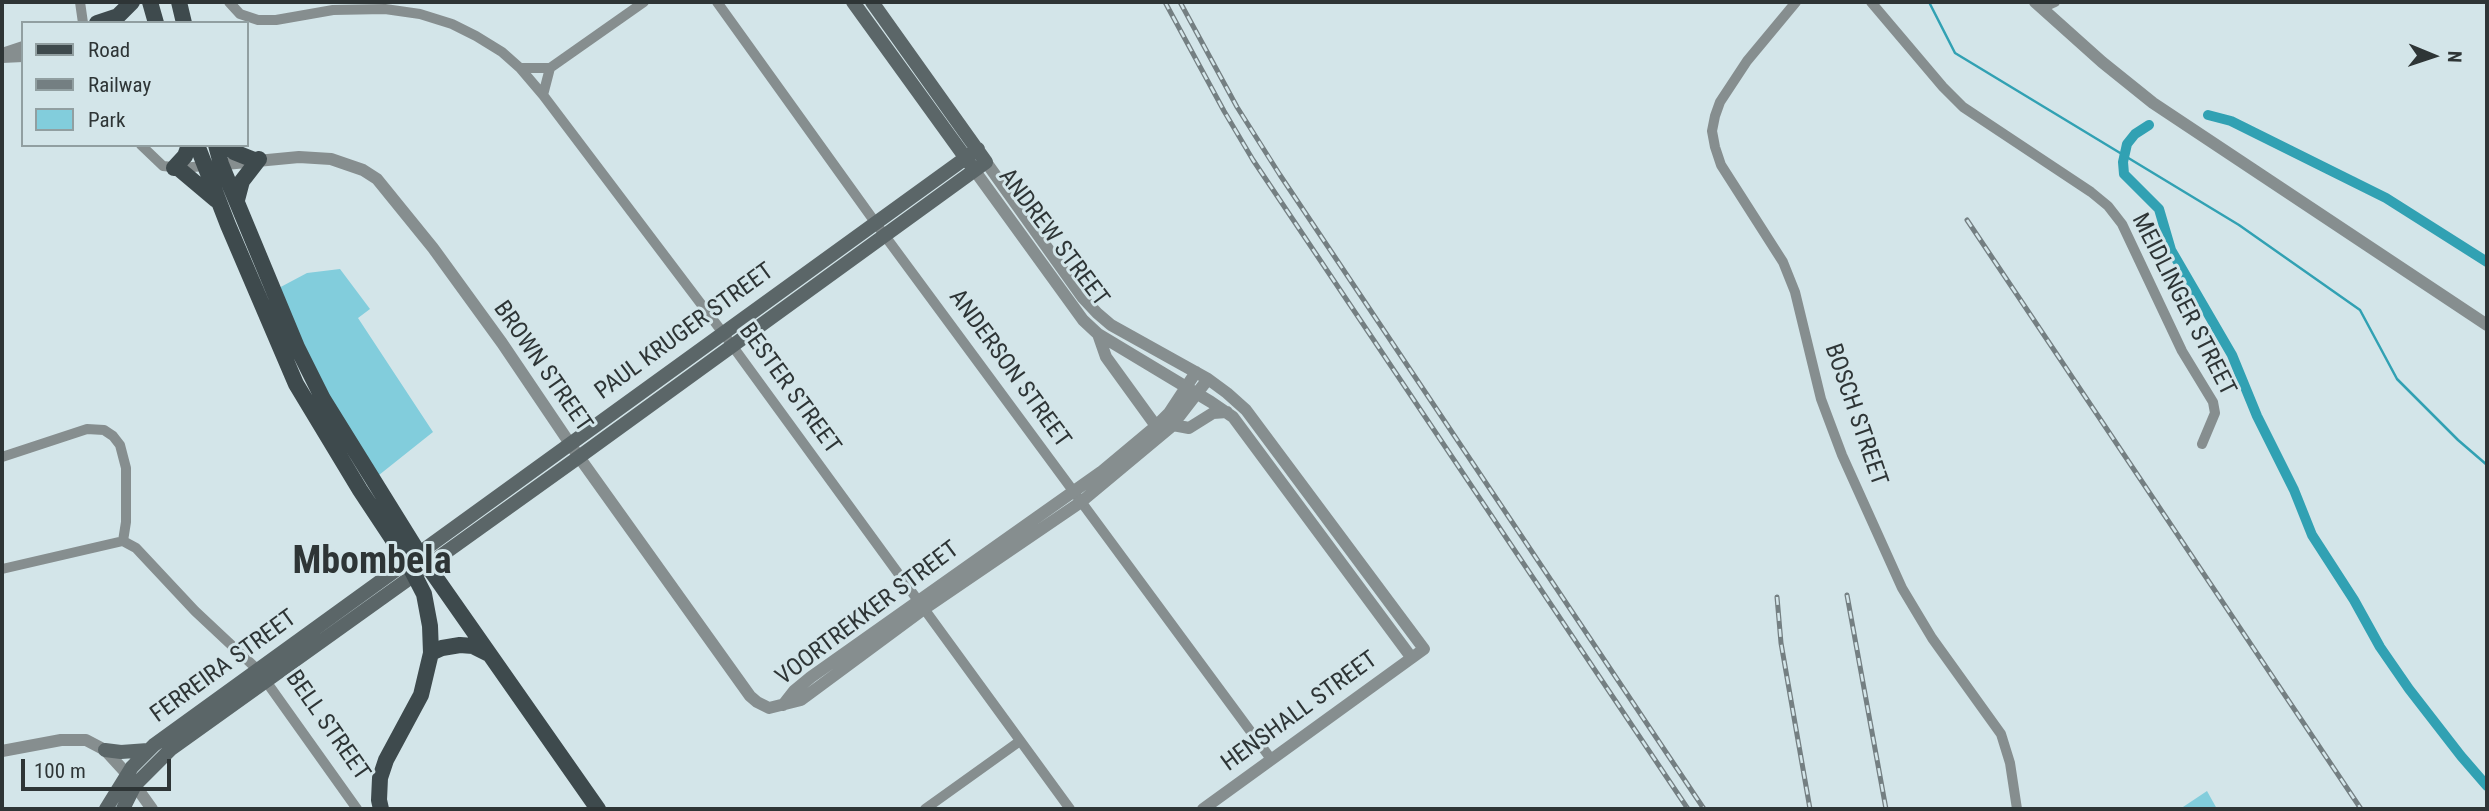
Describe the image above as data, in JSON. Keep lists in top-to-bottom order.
{
  "streets": {
    "main road": [
      "ANDREW STREET",
      "PAUL KRUGER STREET",
      "FERREIRA STREET",
      "BELL STREET"
    ],
    "street": [
      "MEIDLINGER STREET",
      "BROWN STREET",
      "ANDERSON STREET",
      "BESTER STREET",
      "BOSCH STREET",
      "VOORTREKKER STREET",
      "HENSHALL STREET"
    ]
  },
  "crossings": [
    ["ANDREW STREET", "PAUL KRUGER STREET"],
    ["ANDREW STREET", "VOORTREKKER STREET"],
    ["ANDREW STREET", "HENSHALL STREET"],
    ["PAUL KRUGER STREET", "BROWN STREET"],
    ["PAUL KRUGER STREET", "ANDERSON STREET"],
    ["PAUL KRUGER STREET", "BESTER STREET"],
    ["PAUL KRUGER STREET", "FERREIRA STREET"],
    ["PAUL KRUGER STREET", "BELL STREET"],
    ["BROWN STREET", "VOORTREKKER STREET"],
    ["ANDERSON STREET", "VOORTREKKER STREET"],
    ["ANDERSON STREET", "HENSHALL STREET"],
    ["BESTER STREET", "VOORTREKKER STREET"],
    ["FERREIRA STREET", "BELL STREET"]
  ],
  "districts": ["Mbombela"],
  "legend": ["Road", "Railway", "Park"],
  "scale_bar": "100 m",
  "north": "right"
}
